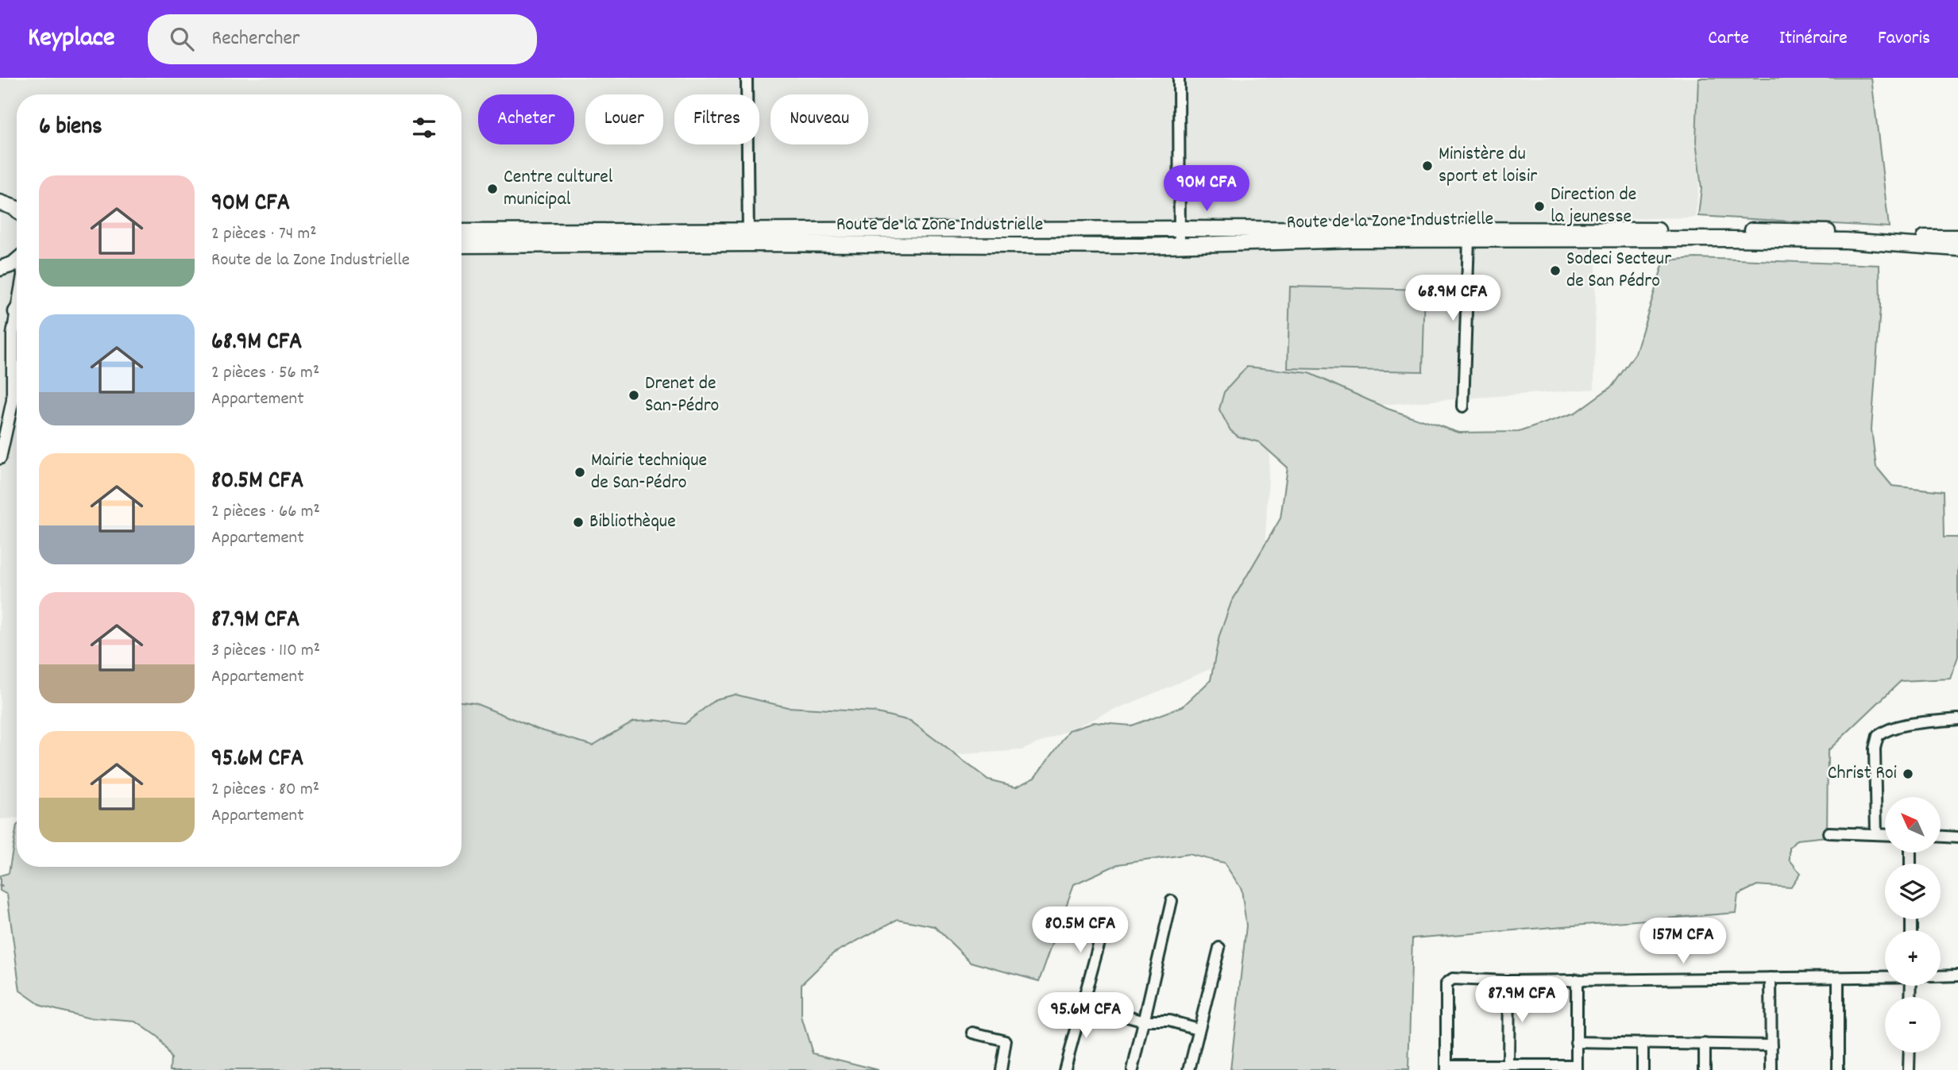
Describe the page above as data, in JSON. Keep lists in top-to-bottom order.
{
  "streets": {
    "main road": ["Route de la Zone Industrielle"]
  },
  "places": [
    "Ministère du sport et loisir",
    "Centre culturel municipal",
    "Direction de la jeunesse",
    "Sodeci Secteur de San Pédro",
    "Drenet de San-Pédro",
    "Mairie technique de San-Pédro",
    "Bibliothèque",
    "Christ Roi"
  ],
  "north": "top left",
  "page": {
    "header": "Keyplace",
    "search": "Rechercher",
    "nav": ["Carte", "Itinéraire", "Favoris"],
    "chip": [
      "Acheter",
      "Louer",
      "Filtres",
      "Nouveau"
    ],
    "heading": "6 biens",
    "list": [
      {
        "name": "90M CFA",
        "note": "2 pièces · 74 m² · Route de la Zone Industrielle"
      },
      {
        "name": "68.9M CFA",
        "note": "2 pièces · 56 m² · Appartement"
      },
      {
        "name": "80.5M CFA",
        "note": "2 pièces · 66 m² · Appartement"
      },
      {
        "name": "87.9M CFA",
        "note": "3 pièces · 110 m² · Appartement"
      },
      {
        "name": "95.6M CFA",
        "note": "2 pièces · 80 m² · Appartement"
      }
    ],
    "price": [
      "90M CFA",
      "68.9M CFA",
      "80.5M CFA",
      "157M CFA",
      "87.9M CFA",
      "95.6M CFA"
    ],
    "map_buttons": ["+", "−"]
  }
}
